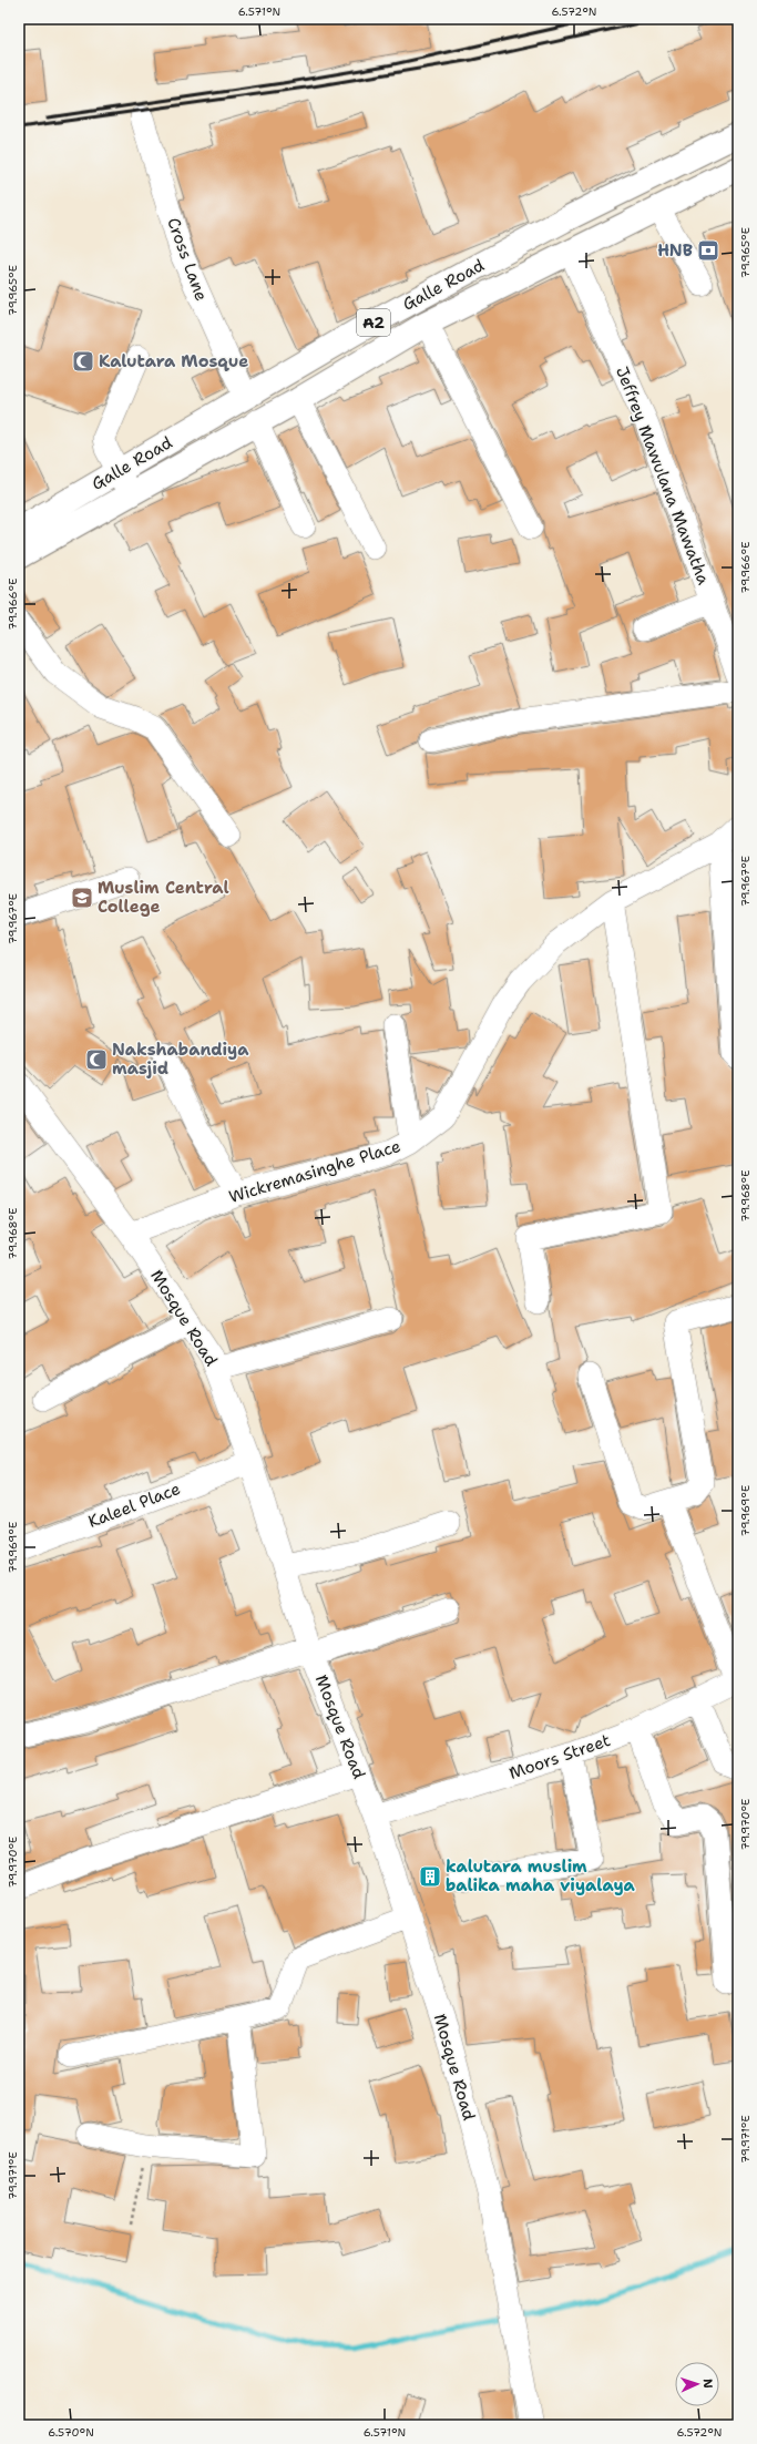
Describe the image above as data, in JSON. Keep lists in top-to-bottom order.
{
  "streets": {
    "highway": ["Galle Road", "A2"],
    "street": [
      "Cross Lane",
      "Jeffrey Mawulana Mawatha",
      "Wickremasinghe Place",
      "Mosque Road",
      "Kaleel Place",
      "Moors Street"
    ]
  },
  "crossings": [
    ["Cross Lane", "Galle Road"],
    ["Galle Road", "Jeffrey Mawulana Mawatha"],
    ["Wickremasinghe Place", "Mosque Road"],
    ["Mosque Road", "Kaleel Place"],
    ["Mosque Road", "Moors Street"]
  ],
  "places": {
    "bank": ["HNB"],
    "mosque": ["Kalutara Mosque", "Nakshabandiya masjid"],
    "school or university": ["Muslim Central College"],
    "building": ["kalutara muslim balika maha viyalaya"]
  },
  "north": "right",
  "coordinates": [
    "6.571°N",
    "6.572°N",
    "79.965°E",
    "79.966°E",
    "79.967°E",
    "79.968°E",
    "79.969°E",
    "79.970°E",
    "79.971°E",
    "6.570°N"
  ]
}
